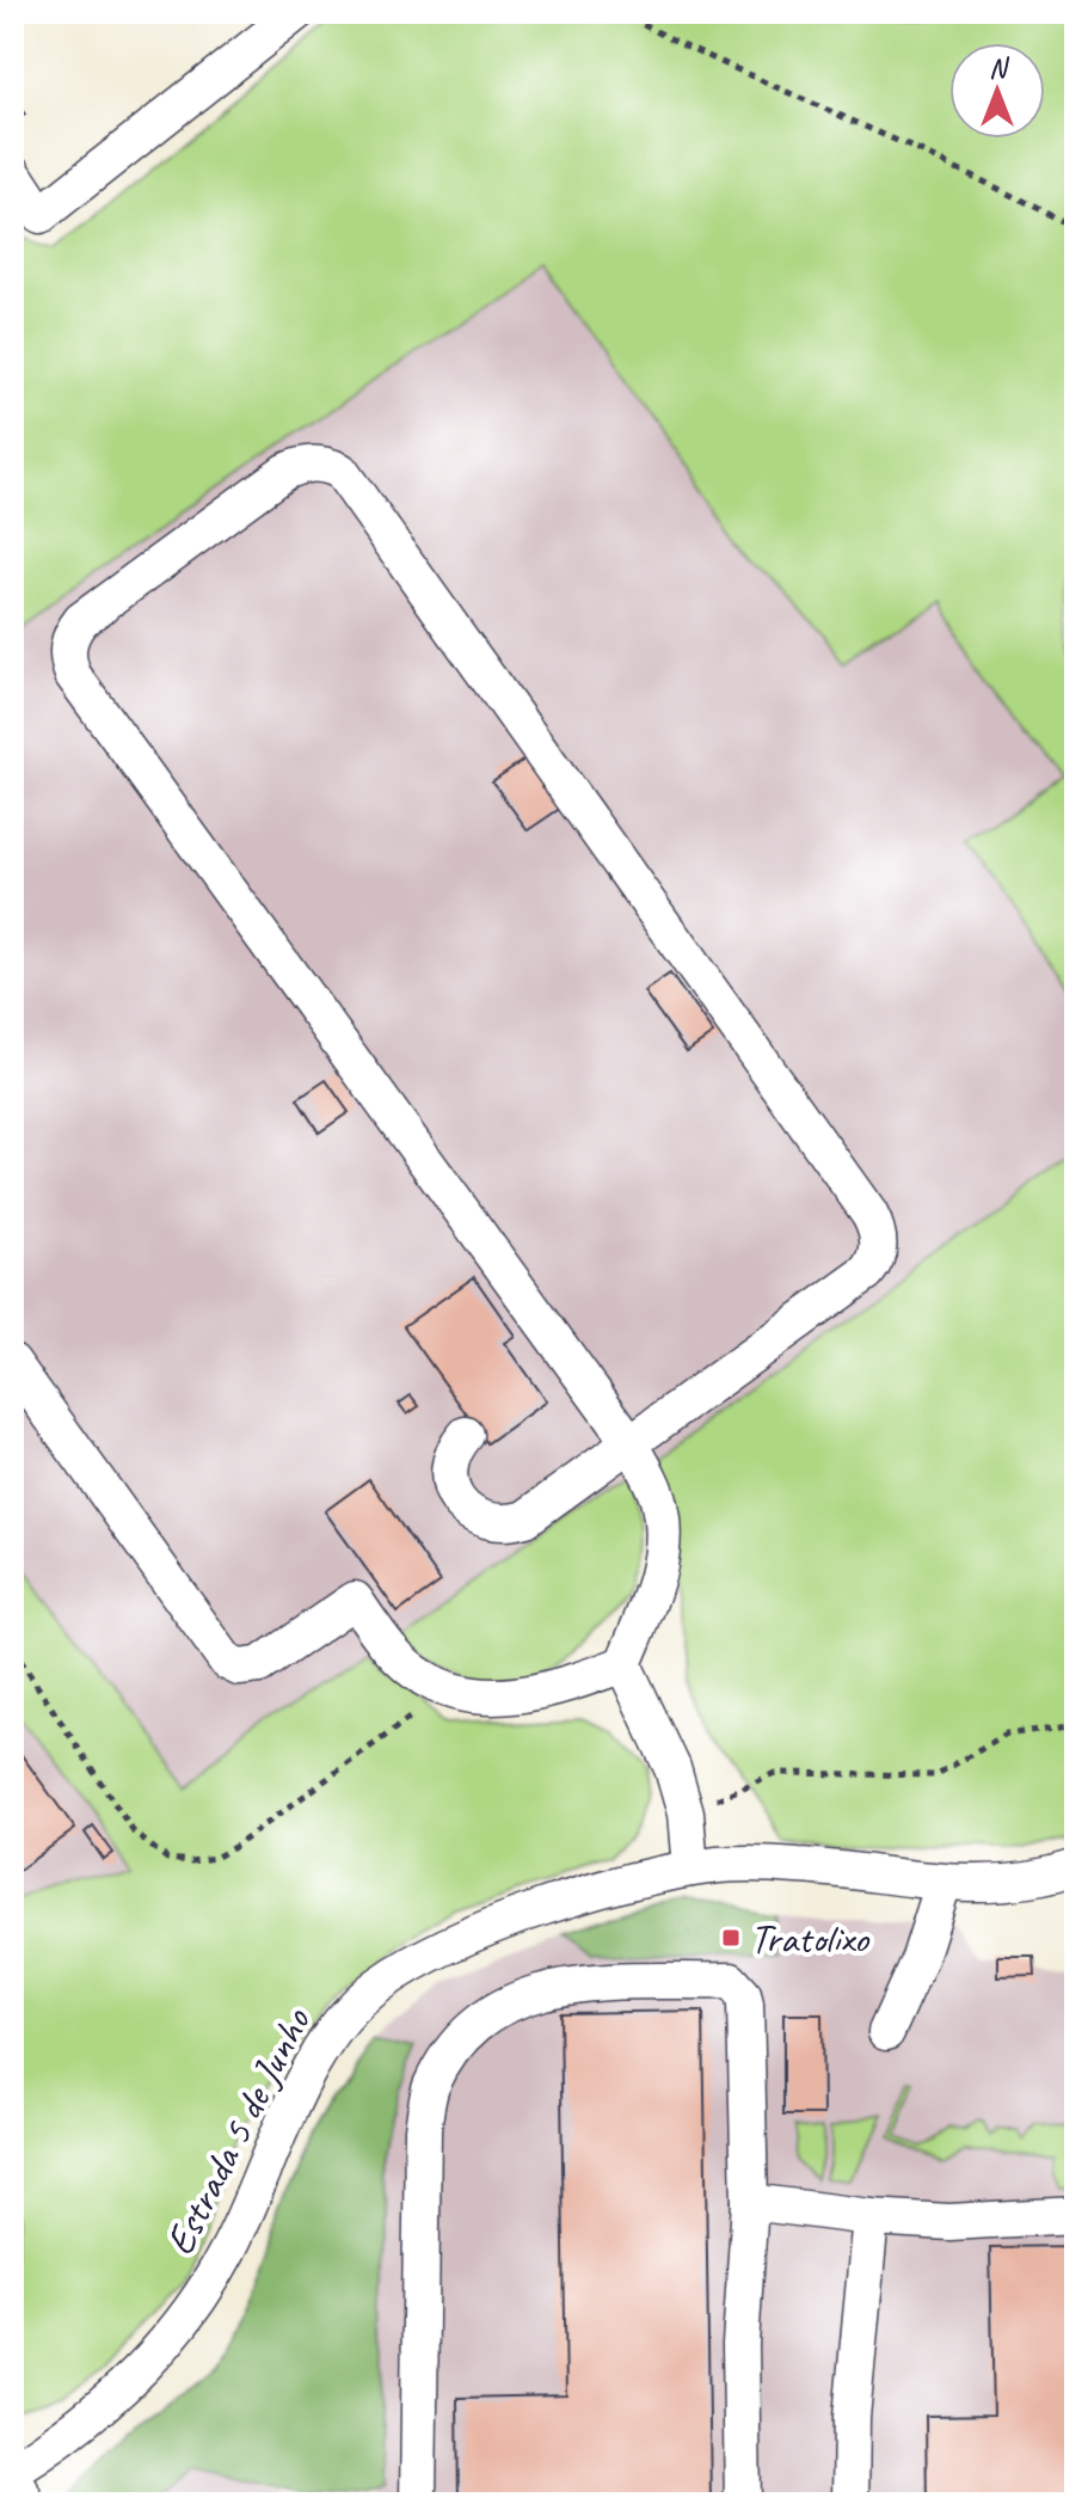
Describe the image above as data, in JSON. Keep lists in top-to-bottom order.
{
  "streets": {
    "street": ["Estrada 5 de Junho"]
  },
  "places": {
    "transit": ["Tratolixo"]
  },
  "north": "top"
}
